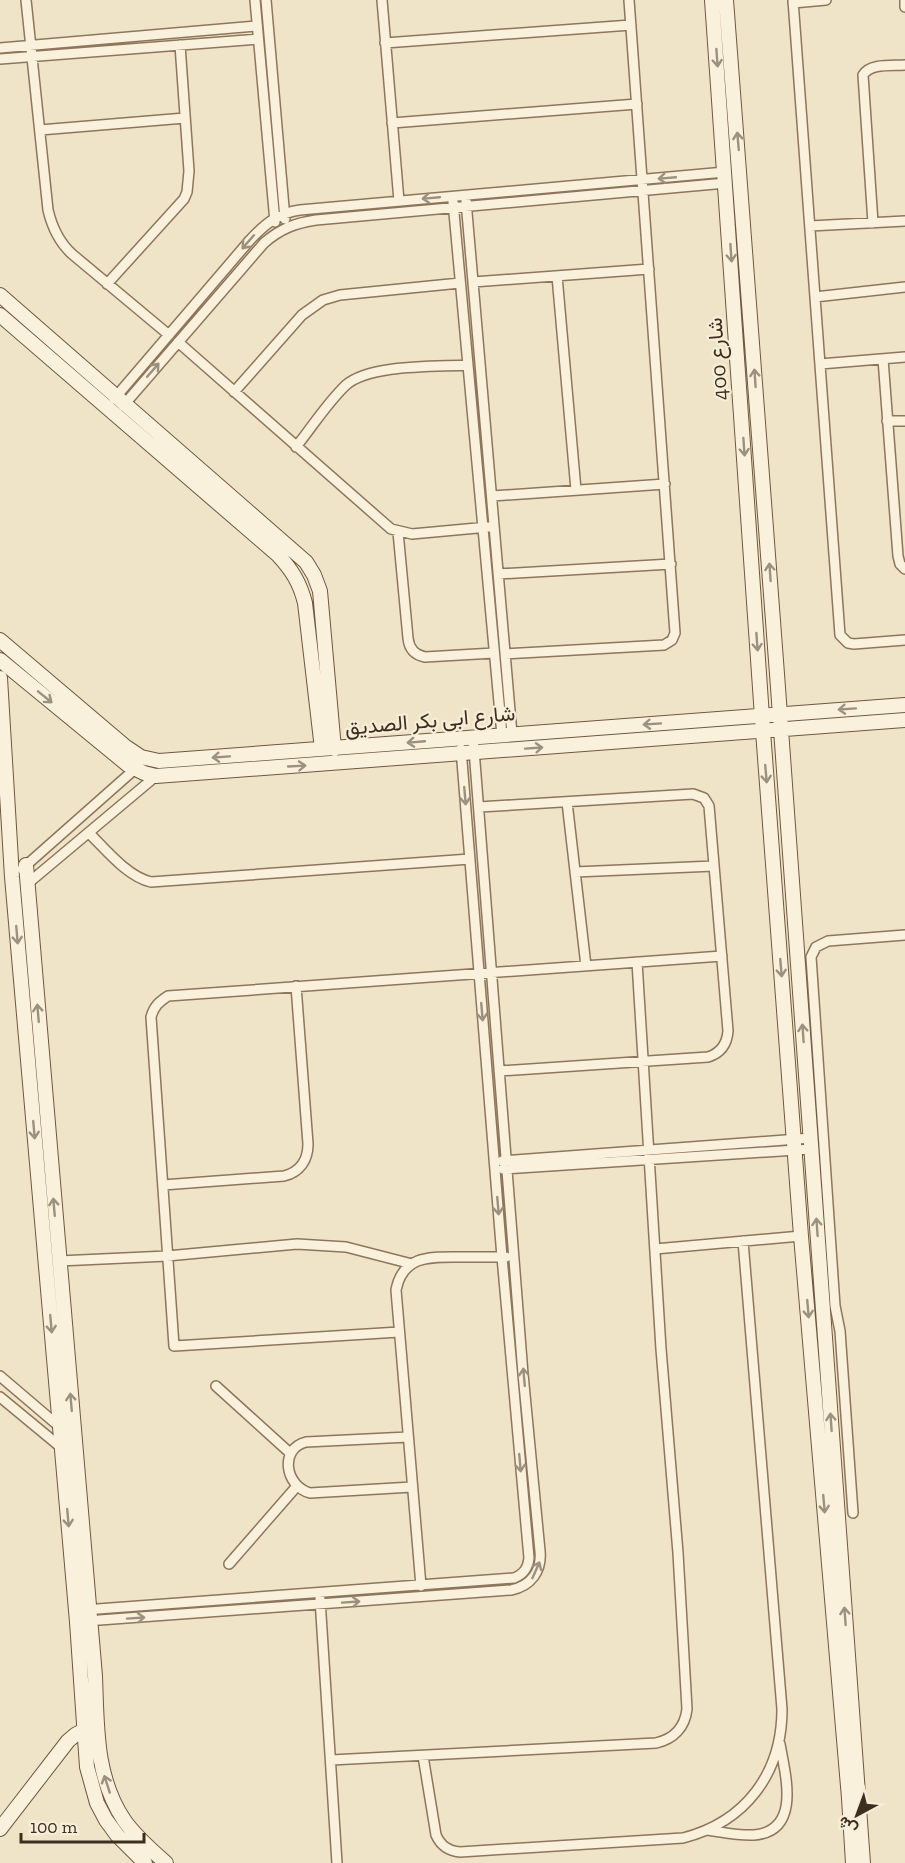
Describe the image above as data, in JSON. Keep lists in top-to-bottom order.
{
  "streets": {
    "street": ["شارع 400", "شارع ابى بكر الصديق"]
  },
  "crossings": [
    ["شارع 400", "شارع ابى بكر الصديق"]
  ],
  "scale_bar": "100 m",
  "north": "bottom left"
}
